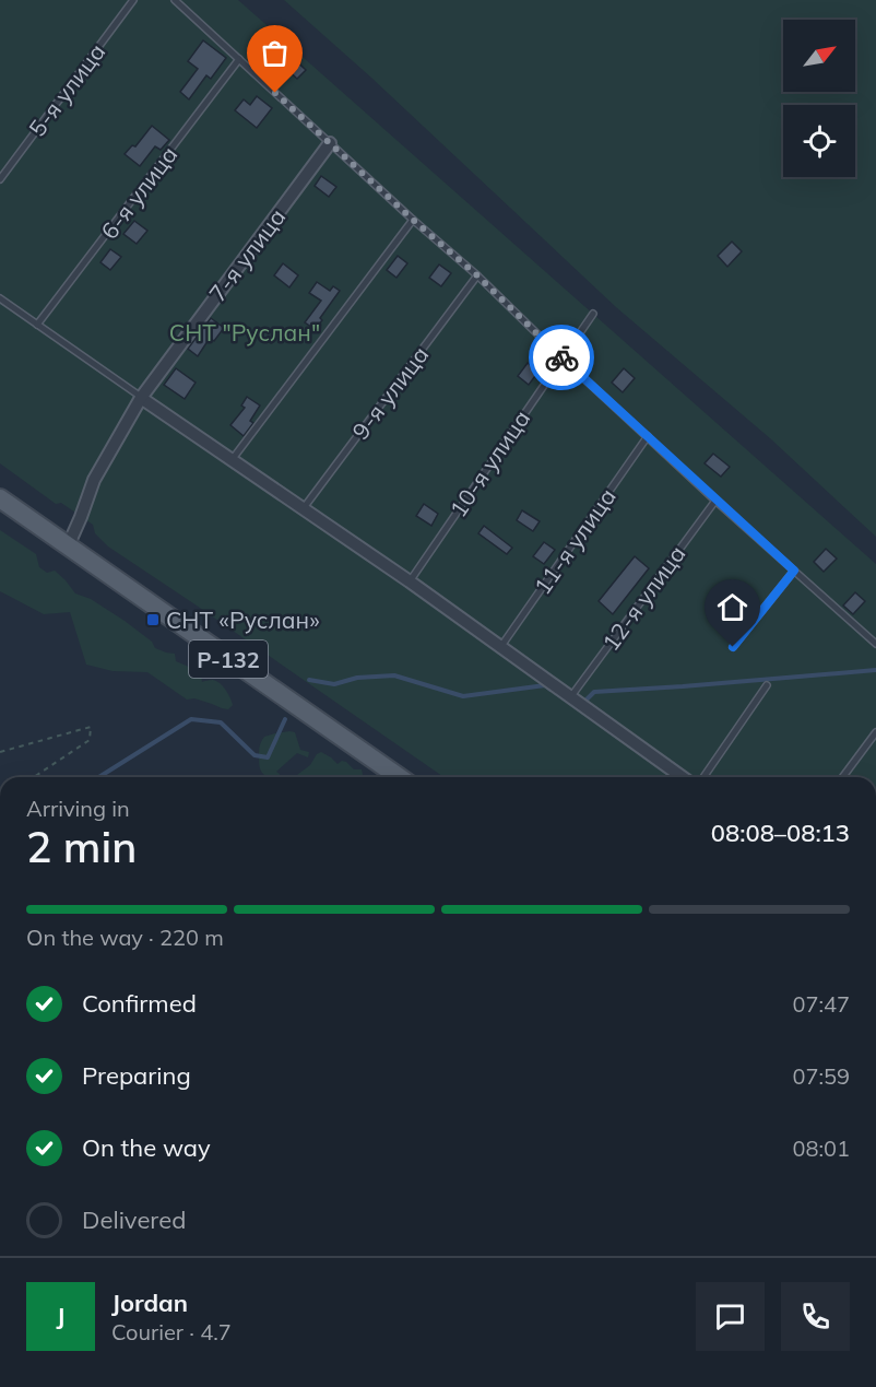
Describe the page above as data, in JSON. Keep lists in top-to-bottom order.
{
  "streets": {
    "main road": ["Р-132"],
    "street": ["7-я улица"],
    "lane": [
      "5-я улица",
      "6-я улица",
      "9-я улица",
      "10-я улица",
      "11-я улица",
      "12-я улица"
    ]
  },
  "crossings": [
    ["7-я улица", "Р-132"]
  ],
  "parks": ["СНТ \"Руслан\""],
  "places": {
    "transit": ["СНТ «Руслан»"]
  },
  "north": "top right",
  "page": {
    "heading": ["2 min", "Arriving in", "08:08–08:13"],
    "panel": ["Jordan", "Courier · 4.7"],
    "bar": "On the way · 220 m",
    "list": [
      ["Confirmed", "07:47"],
      ["Preparing", "07:59"],
      ["On the way", "08:01"],
      "Delivered"
    ],
    "round": "J"
  }
}
